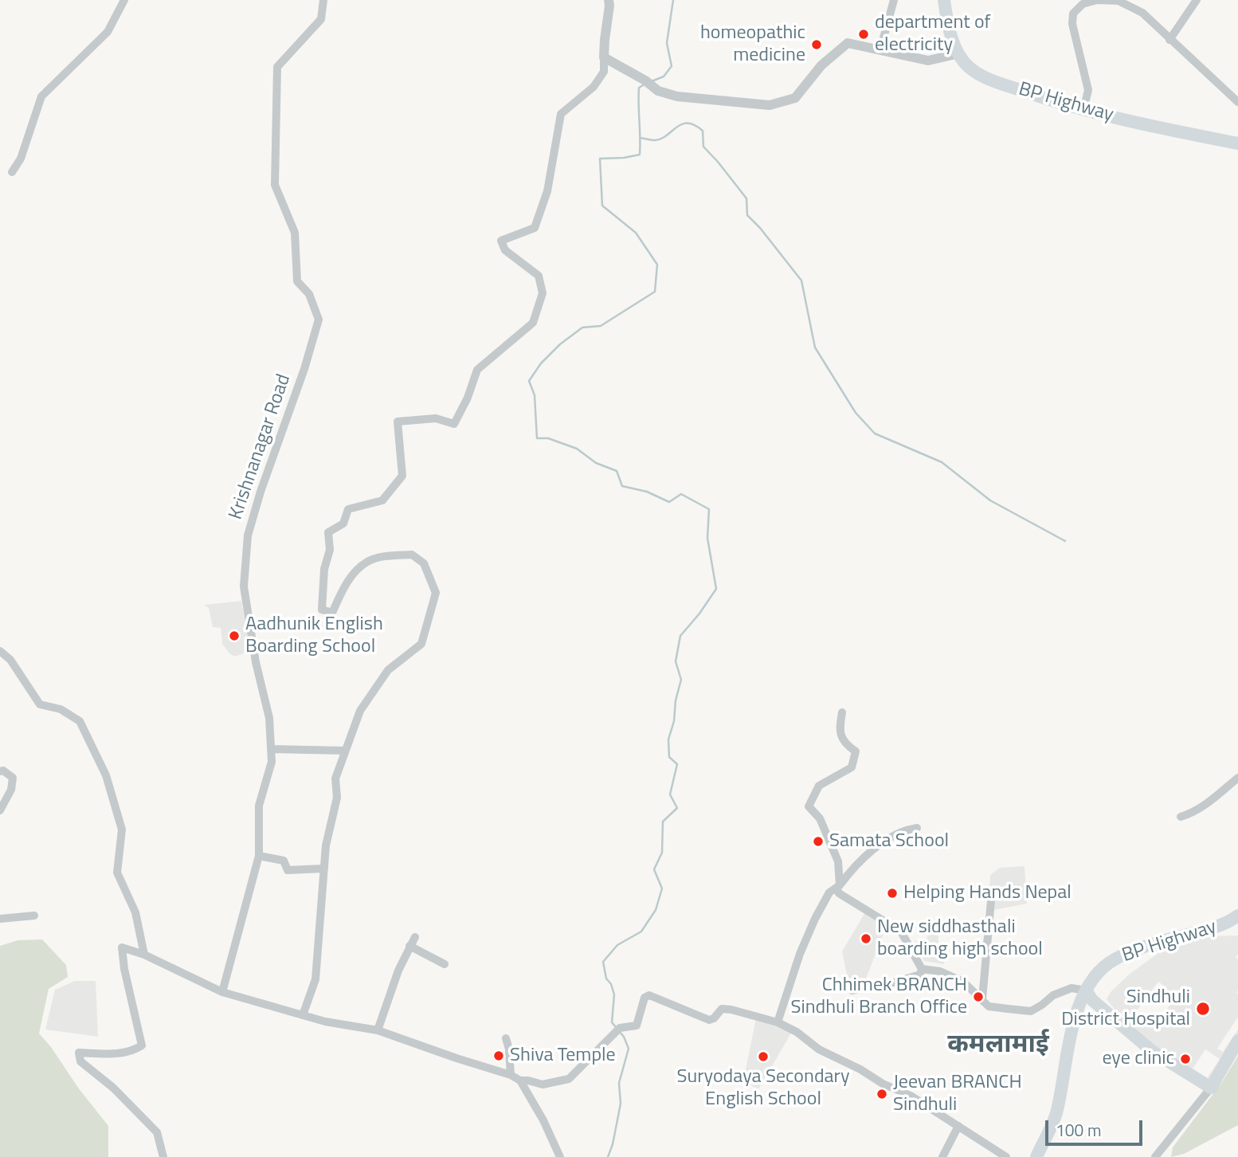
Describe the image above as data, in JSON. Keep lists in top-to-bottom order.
{
  "streets": {
    "main road": ["BP Highway"],
    "street": ["Krishnanagar Road"]
  },
  "districts": ["कमलामाई"],
  "places": [
    "department of electricity",
    "homeopathic medicine",
    "Aadhunik English Boarding School",
    "Samata School",
    "Helping Hands Nepal",
    "New siddhasthali boarding high school",
    "Chhimek BRANCH Sindhuli Branch Office",
    "Sindhuli District Hospital",
    "Shiva Temple",
    "Suryodaya Secondary English School",
    "eye clinic",
    "Jeevan BRANCH Sindhuli"
  ],
  "scale_bar": "100 m"
}
